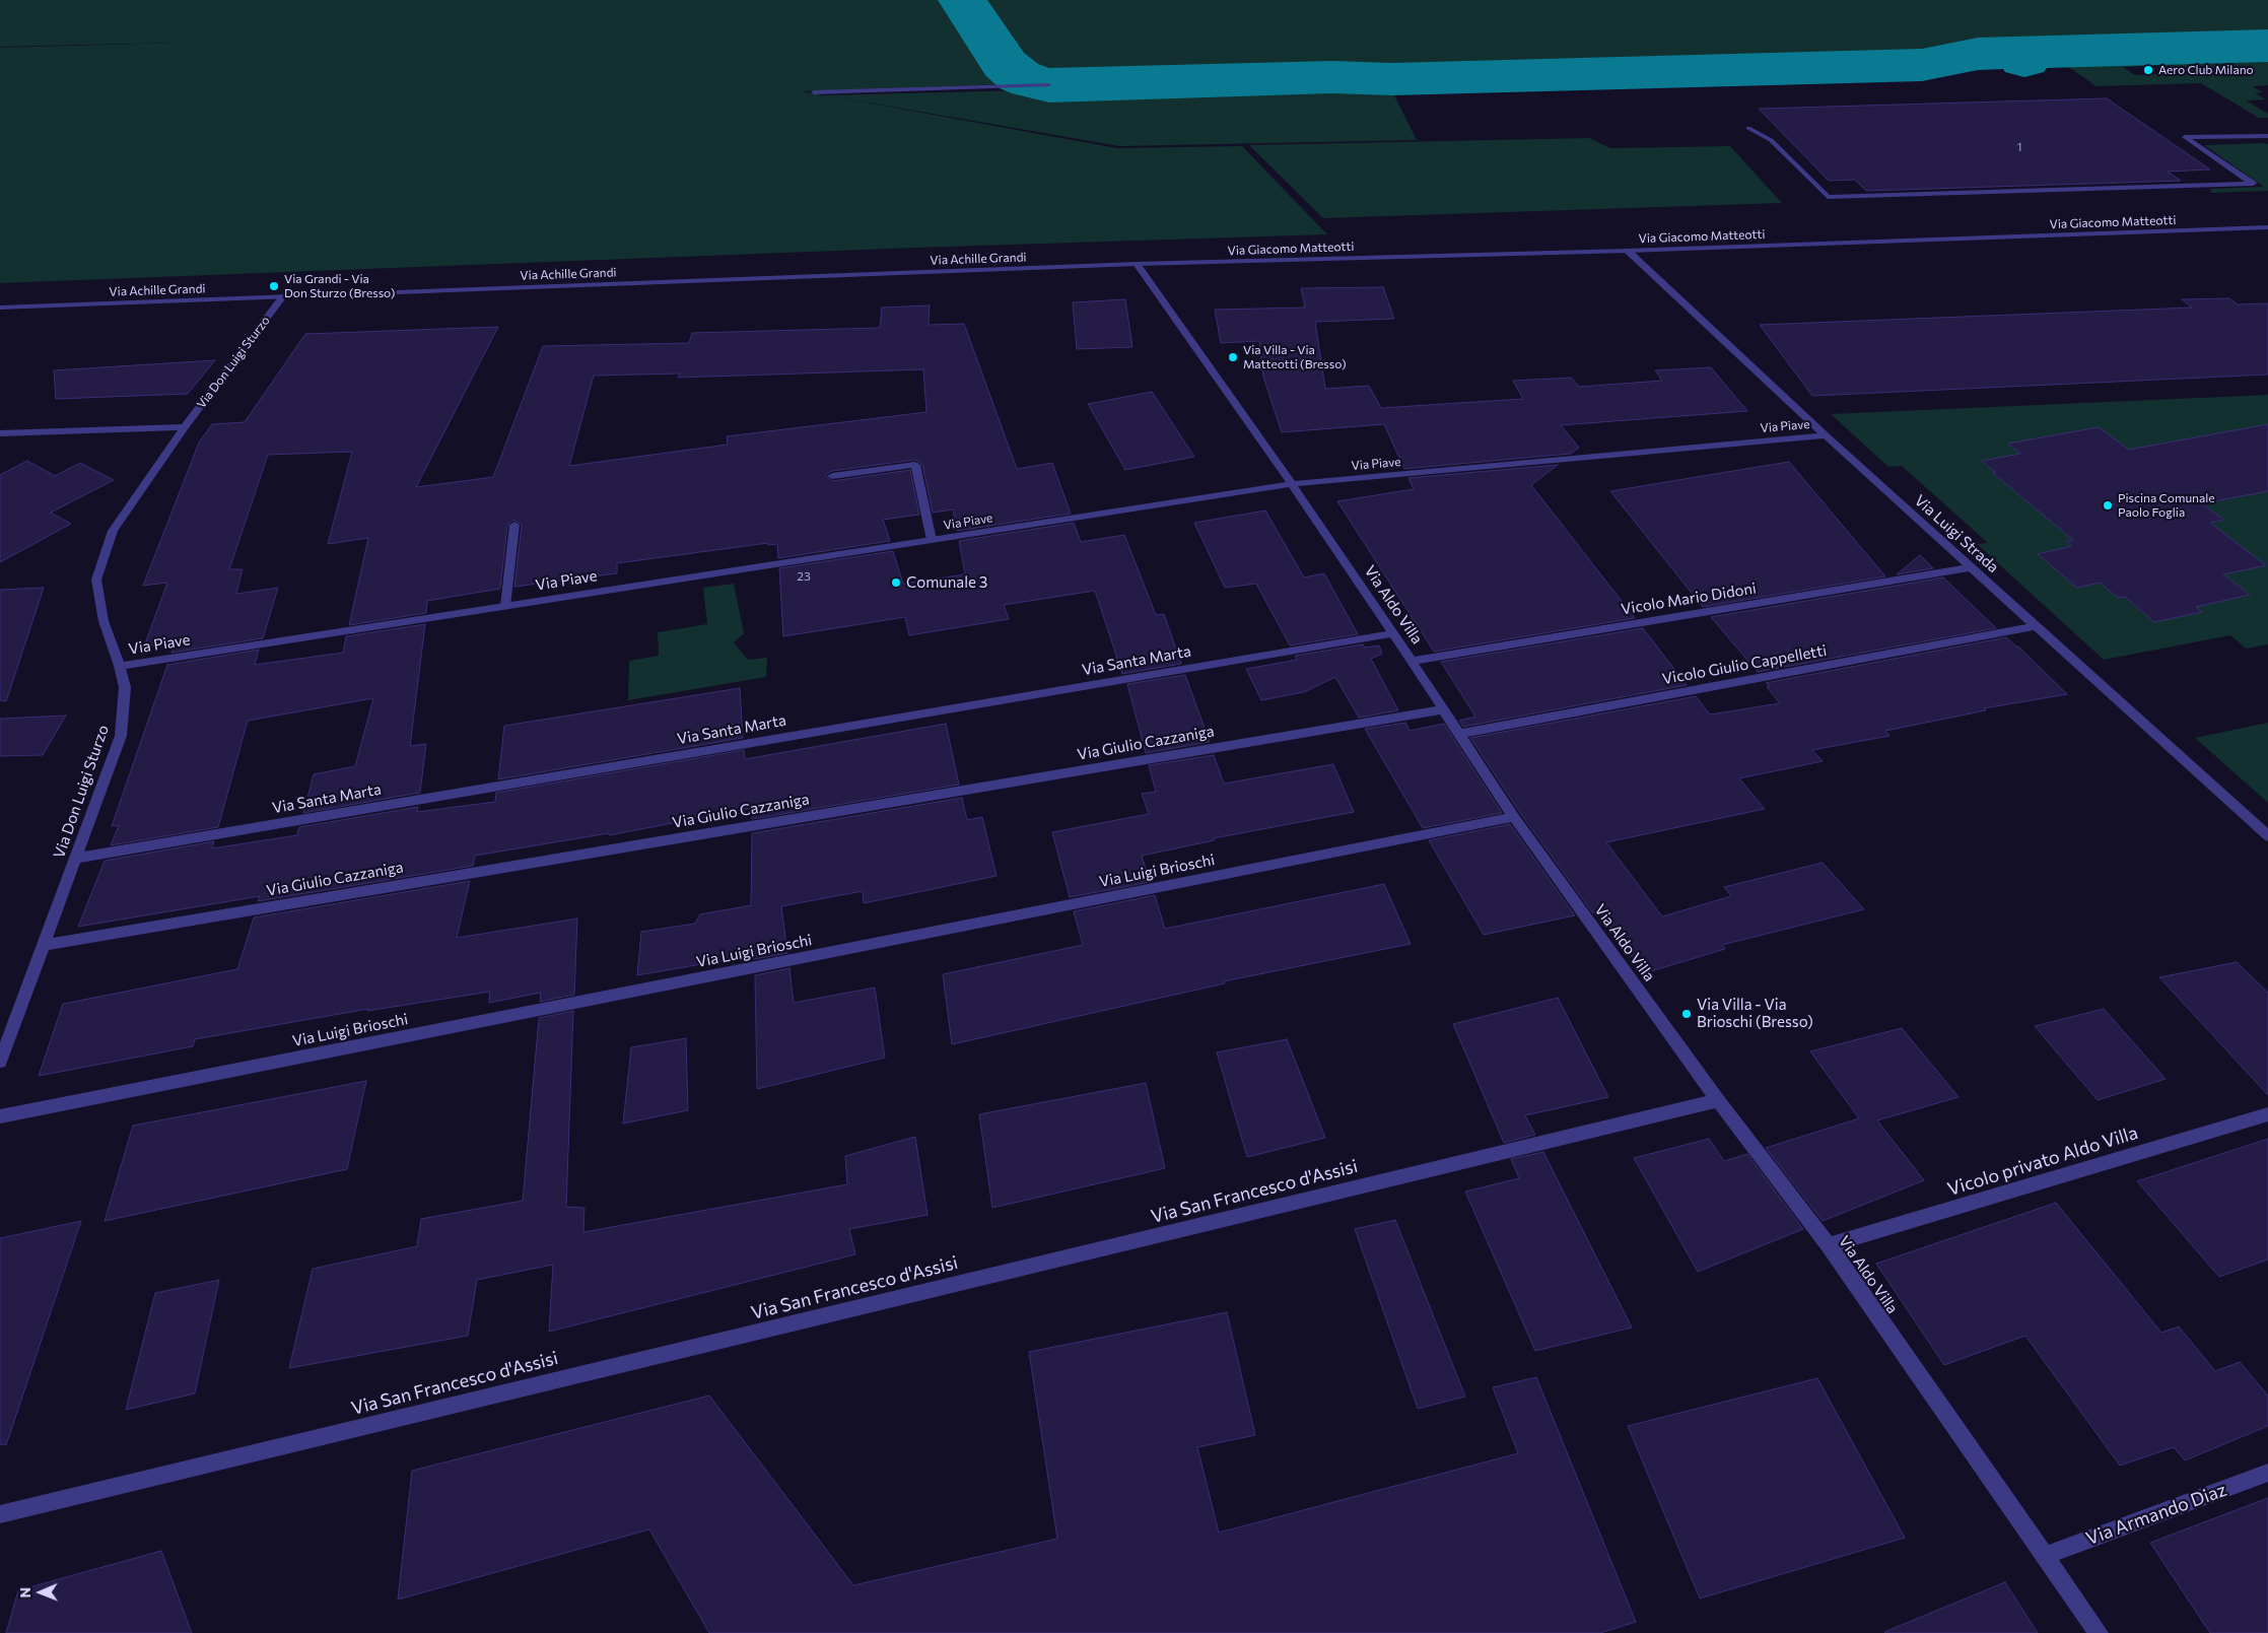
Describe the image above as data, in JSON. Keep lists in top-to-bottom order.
{
  "streets": {
    "street": [
      "Via Giacomo Matteotti",
      "Via Achille Grandi",
      "Via Don Luigi Sturzo",
      "Via Piave",
      "Via Luigi Strada",
      "Vicolo Mario Didoni",
      "Via Aldo Villa",
      "Via Santa Marta",
      "Vicolo Giulio Cappelletti",
      "Via Giulio Cazzaniga",
      "Via Luigi Brioschi",
      "Vicolo privato Aldo Villa",
      "Via San Francesco d'Assisi",
      "Via Armando Diaz"
    ]
  },
  "crossings": [
    ["Via Giacomo Matteotti", "Via Achille Grandi"],
    ["Via Giacomo Matteotti", "Via Luigi Strada"],
    ["Via Giacomo Matteotti", "Via Aldo Villa"],
    ["Via Achille Grandi", "Via Don Luigi Sturzo"],
    ["Via Achille Grandi", "Via Aldo Villa"],
    ["Via Don Luigi Sturzo", "Via Piave"],
    ["Via Don Luigi Sturzo", "Via Santa Marta"],
    ["Via Don Luigi Sturzo", "Via Giulio Cazzaniga"],
    ["Via Piave", "Via Luigi Strada"],
    ["Via Piave", "Via Aldo Villa"],
    ["Via Luigi Strada", "Vicolo Mario Didoni"],
    ["Via Luigi Strada", "Vicolo Giulio Cappelletti"],
    ["Vicolo Mario Didoni", "Via Aldo Villa"],
    ["Via Aldo Villa", "Via Santa Marta"],
    ["Via Aldo Villa", "Vicolo Giulio Cappelletti"],
    ["Via Aldo Villa", "Via Giulio Cazzaniga"],
    ["Via Aldo Villa", "Via Luigi Brioschi"],
    ["Via Aldo Villa", "Vicolo privato Aldo Villa"],
    ["Via Aldo Villa", "Via San Francesco d'Assisi"],
    ["Via Aldo Villa", "Via Armando Diaz"]
  ],
  "places": [
    "Aero Club Milano",
    "Via Grandi - Via Don Sturzo (Bresso)",
    "Via Villa - Via Matteotti (Bresso)",
    "Piscina Comunale Paolo Foglia",
    "Comunale 3",
    "Via Villa - Via Brioschi (Bresso)"
  ],
  "house_numbers": ["1", "23"],
  "north": "left"
}
